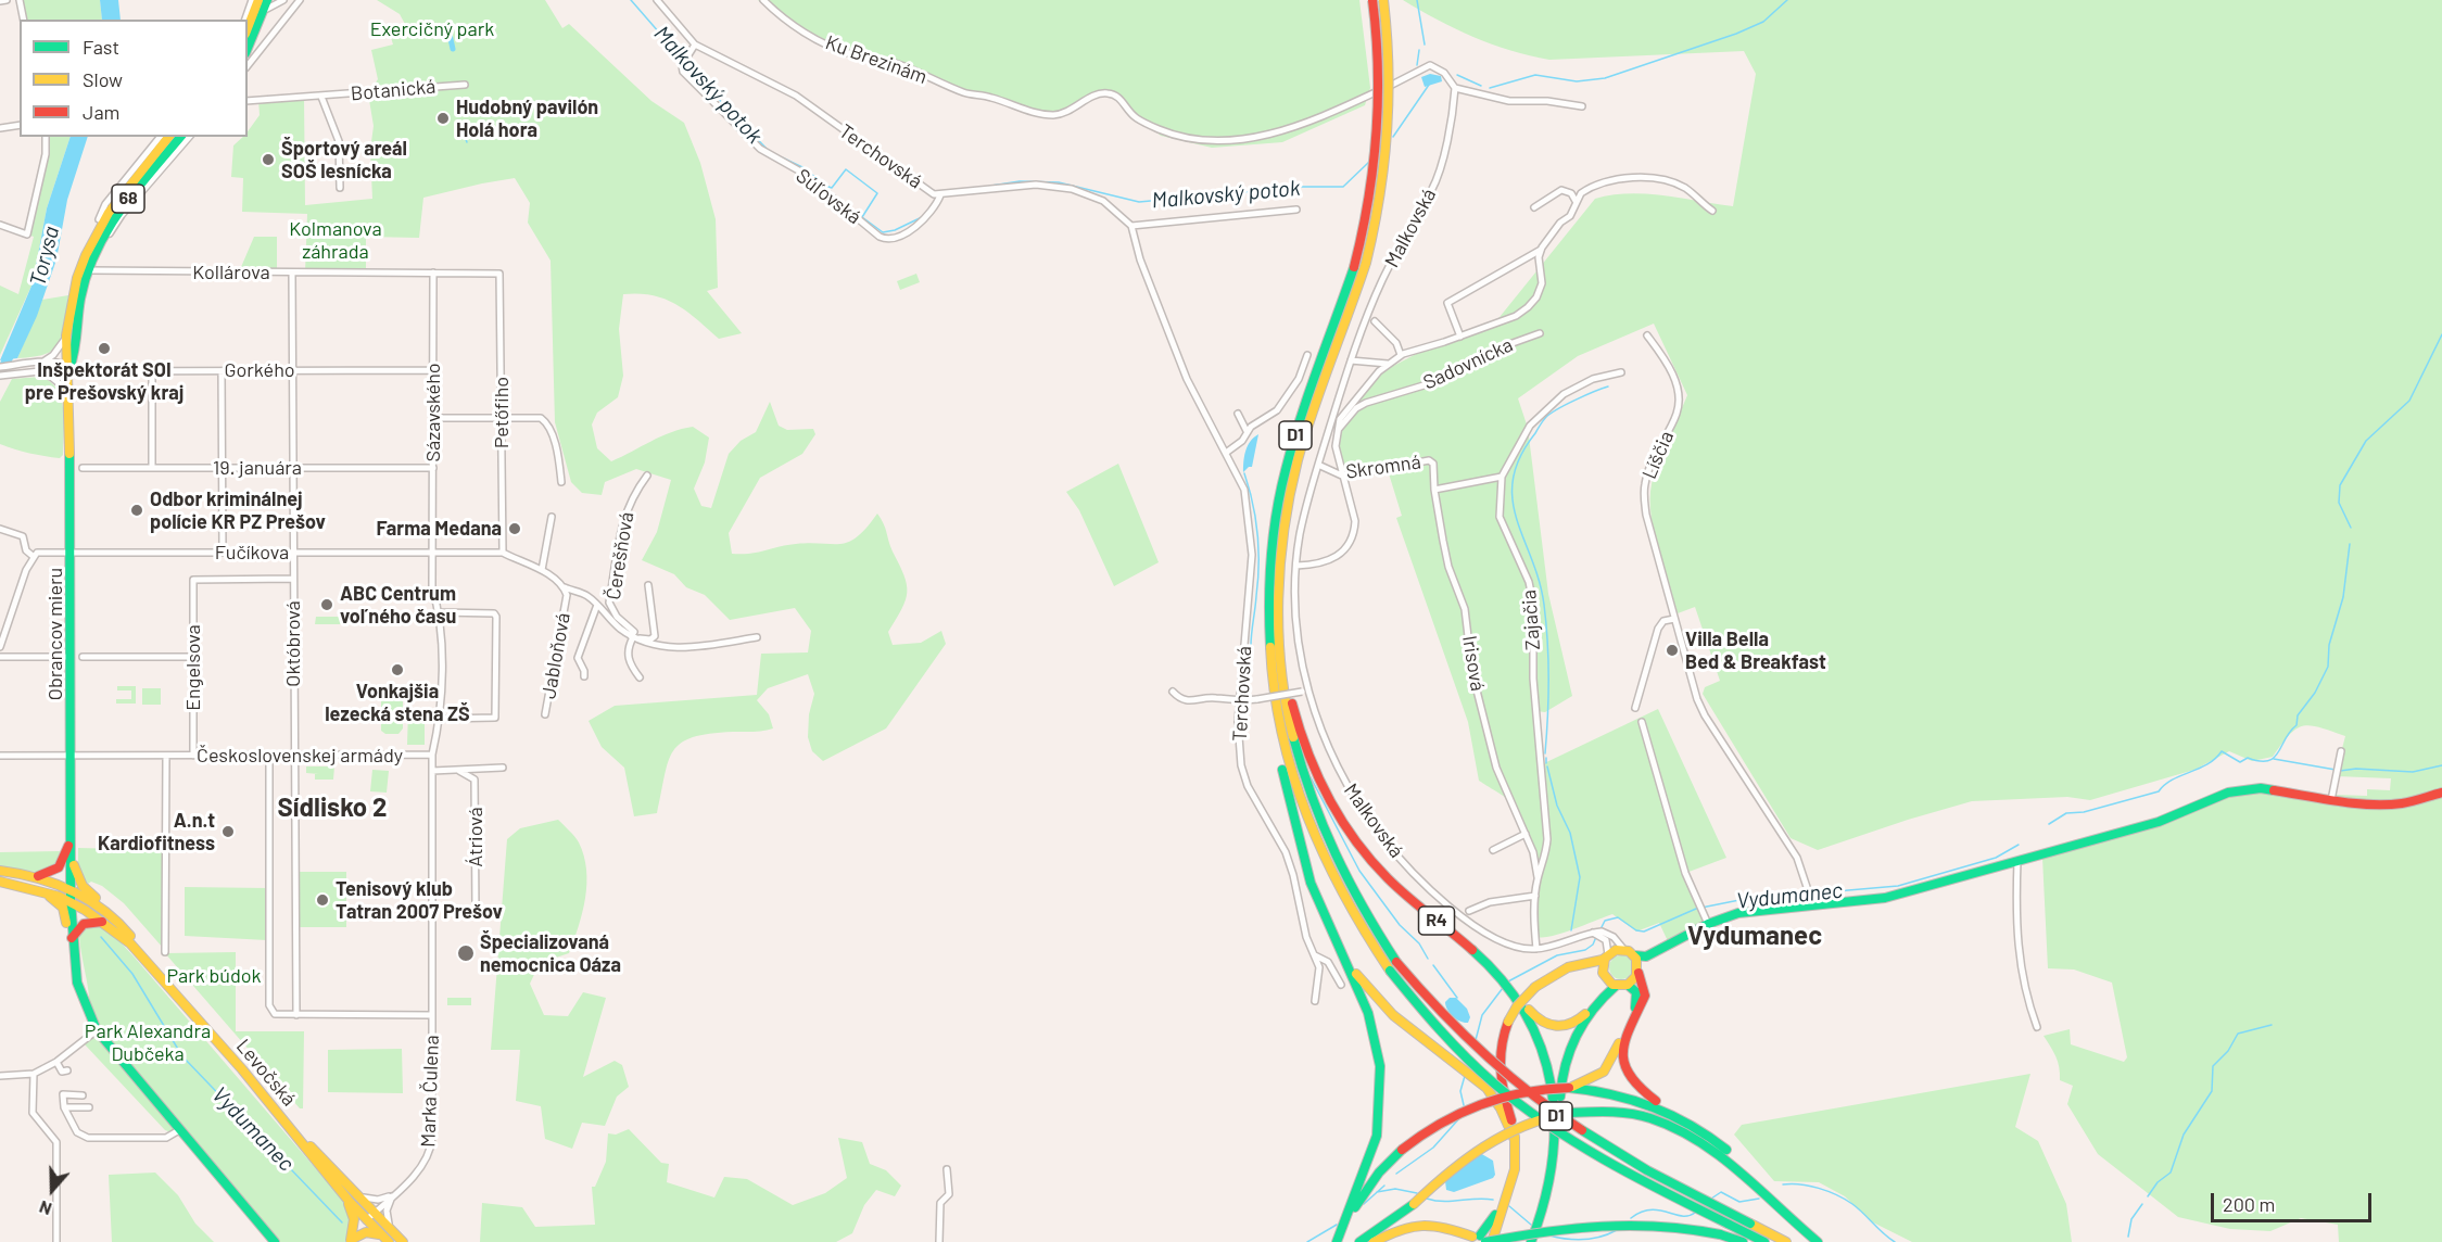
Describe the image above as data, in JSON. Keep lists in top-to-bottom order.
{
  "streets": {
    "main road": [
      "68",
      "D1",
      "Obrancov mieru",
      "R4",
      "Levočská"
    ],
    "street": [
      "Ku Brezinám",
      "Botanická",
      "Terchovská",
      "Súľovská",
      "Malkovská",
      "Kollárova",
      "Sadovnícka",
      "Gorkého",
      "Sázavského",
      "Petőfiho",
      "Líščia",
      "Skromná",
      "19. januára",
      "Fučíkova",
      "Čerešňová",
      "Zajačia",
      "Októbrová",
      "Jabloňová",
      "Irisová",
      "Engelsova",
      "Československej armády",
      "Átriová",
      "Marka Čulena"
    ]
  },
  "crossings": [
    ["Ku Brezinám", "Malkovská"],
    ["Terchovská", "Súľovská"],
    ["Terchovská", "Malkovská"],
    ["68", "Kollárova"],
    ["68", "Obrancov mieru"],
    ["68", "Levočská"],
    ["Malkovská", "Skromná"],
    ["Malkovská", "Zajačia"],
    ["Kollárova", "Sázavského"],
    ["Kollárova", "Petőfiho"],
    ["Kollárova", "Októbrová"],
    ["Gorkého", "Sázavského"],
    ["Gorkého", "Októbrová"],
    ["Sázavského", "19. januára"],
    ["Sázavského", "Fučíkova"],
    ["Sázavského", "Jabloňová"],
    ["Sázavského", "Marka Čulena"],
    ["Petőfiho", "Jabloňová"],
    ["D1", "R4"],
    ["Skromná", "Zajačia"],
    ["Skromná", "Irisová"],
    ["19. januára", "Októbrová"],
    ["Fučíkova", "Obrancov mieru"],
    ["Fučíkova", "Októbrová"],
    ["Fučíkova", "Jabloňová"],
    ["Čerešňová", "Jabloňová"],
    ["Zajačia", "Irisová"],
    ["Obrancov mieru", "Československej armády"],
    ["Obrancov mieru", "Levočská"],
    ["Októbrová", "Engelsova"],
    ["Októbrová", "Československej armády"],
    ["Októbrová", "Marka Čulena"],
    ["Engelsova", "Československej armády"],
    ["Československej armády", "Marka Čulena"],
    ["Levočská", "Marka Čulena"]
  ],
  "districts": ["Sídlisko 2", "Vydumanec"],
  "water": ["Malkovský potok", "Torysa", "Vydumanec"],
  "parks": [
    "Exercičný park",
    "Kolmanova záhrada",
    "Park búdok",
    "Park Alexandra Dubčeka"
  ],
  "places": [
    "Hudobný pavilón Holá hora",
    "Športový areál SOŠ lesnícka",
    "Inšpektorát SOI pre Prešovský kraj",
    "Odbor kriminálnej polície KR PZ Prešov",
    "Farma Medana",
    "ABC Centrum voľného času",
    "Villa Bella Bed & Breakfast",
    "Vonkajšia lezecká stena ZŠ",
    "A.n.t Kardiofitness",
    "Tenisový klub Tatran 2007 Prešov",
    "Špecializovaná nemocnica Oáza"
  ],
  "legend": ["Fast", "Slow", "Jam"],
  "scale_bar": "200 m",
  "north": "bottom"
}
